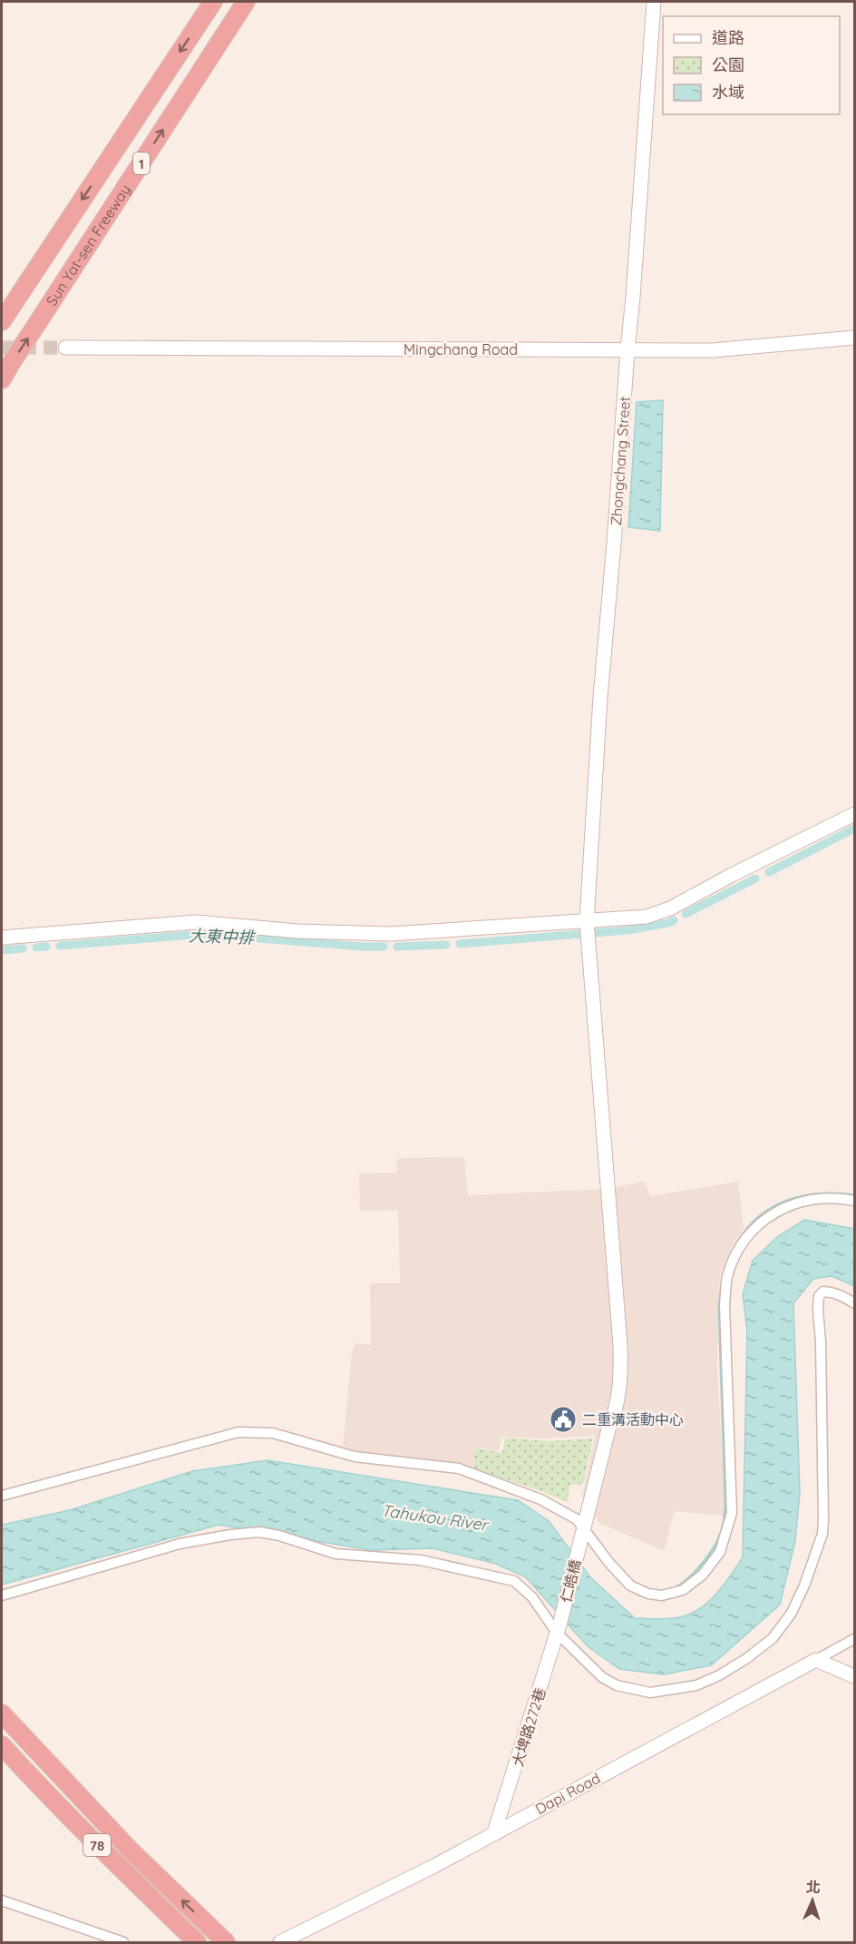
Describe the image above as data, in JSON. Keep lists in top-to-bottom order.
{
  "streets": {
    "highway": ["1", "Sun Yat-sen Freeway", "78"],
    "street": [
      "Mingchang Road",
      "Zhongchang Street",
      "仁皓橋",
      "大埤路272巷",
      "Dapi Road"
    ]
  },
  "crossings": [
    ["Mingchang Road", "Zhongchang Street"],
    ["Zhongchang Street", "仁皓橋"],
    ["仁皓橋", "大埤路272巷"],
    ["大埤路272巷", "Dapi Road"]
  ],
  "water": ["大東中排", "Tahukou River"],
  "places": {
    "public building": ["二重溝活動中心"]
  },
  "legend": ["道路", "公園", "水域"],
  "north": "top"
}
